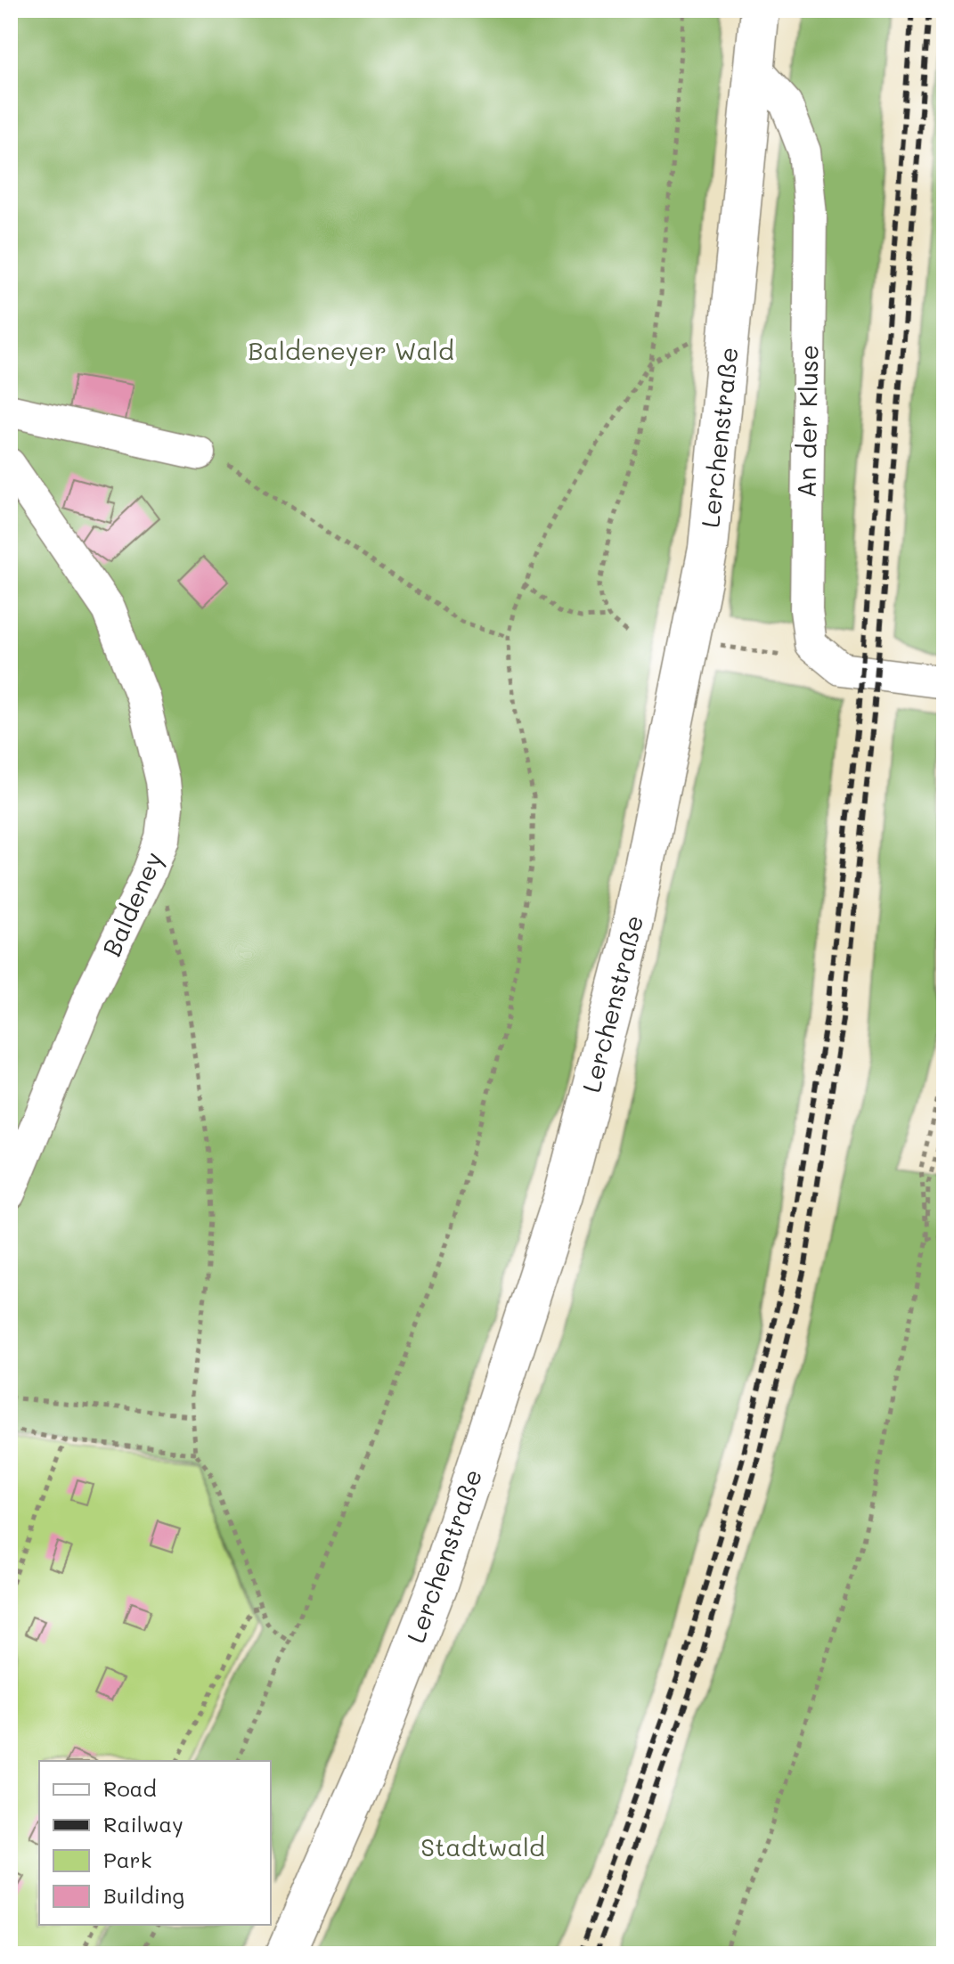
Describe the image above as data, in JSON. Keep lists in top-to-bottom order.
{
  "streets": {
    "main road": ["Lerchenstraße"],
    "street": ["An der Kluse", "Baldeney"]
  },
  "crossings": [
    ["An der Kluse", "Lerchenstraße"]
  ],
  "parks": ["Baldeneyer Wald", "Stadtwald"],
  "legend": [
    "Road",
    "Railway",
    "Park",
    "Building"
  ]
}
